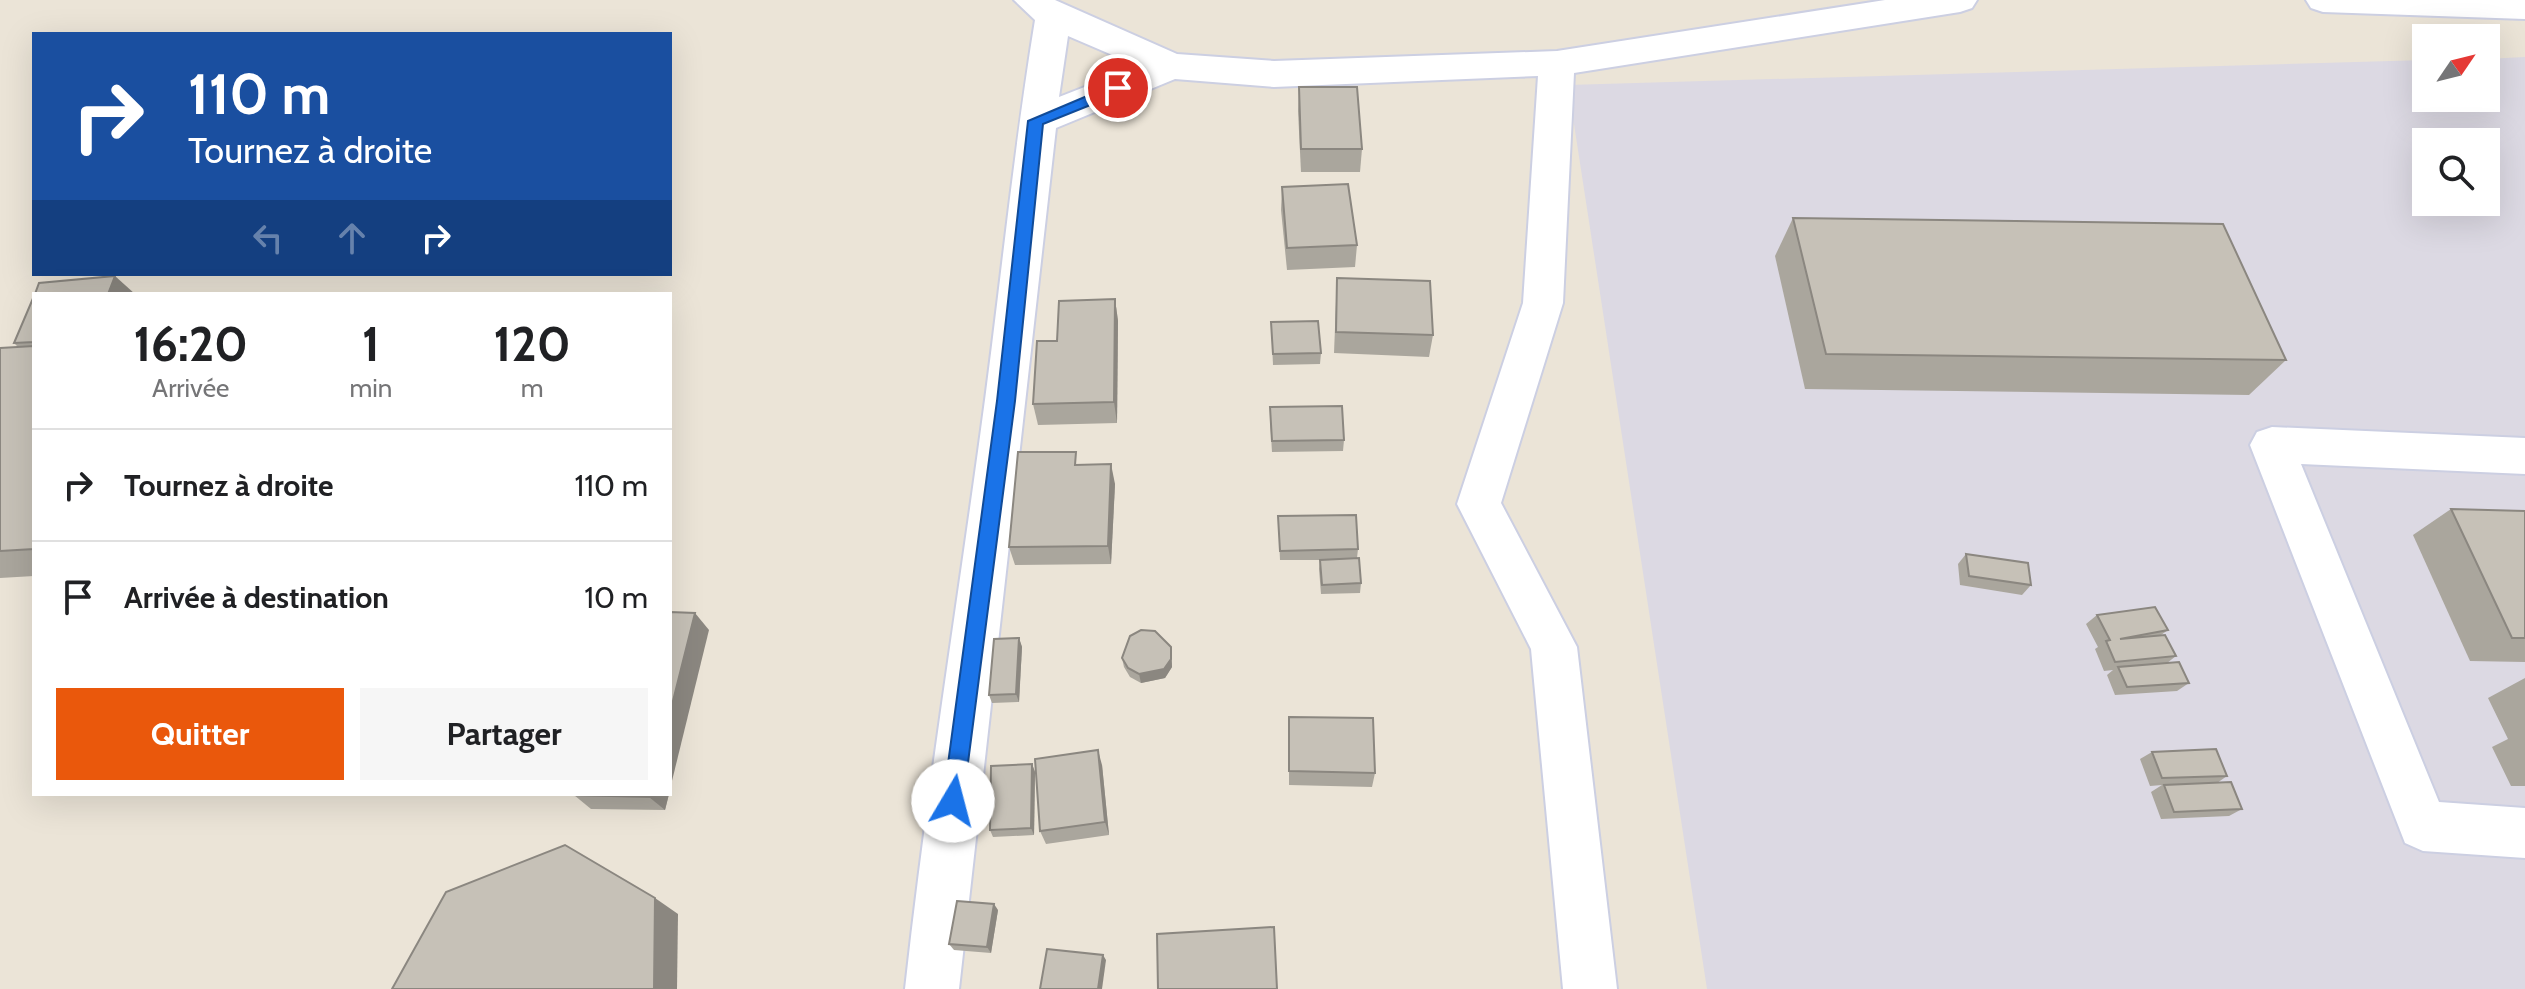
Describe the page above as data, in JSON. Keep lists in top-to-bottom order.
{
  "north": "top right",
  "page": {
    "turn": ["110 m", "Tournez à droite"],
    "eta": [
      "16:20",
      "Arrivée",
      "1",
      "min",
      "120",
      "m"
    ],
    "list": [
      {
        "name": "Tournez à droite",
        "value": "110 m"
      },
      {
        "name": "Arrivée à destination",
        "value": "10 m"
      }
    ],
    "buttons": ["Quitter", "Partager"]
  }
}
